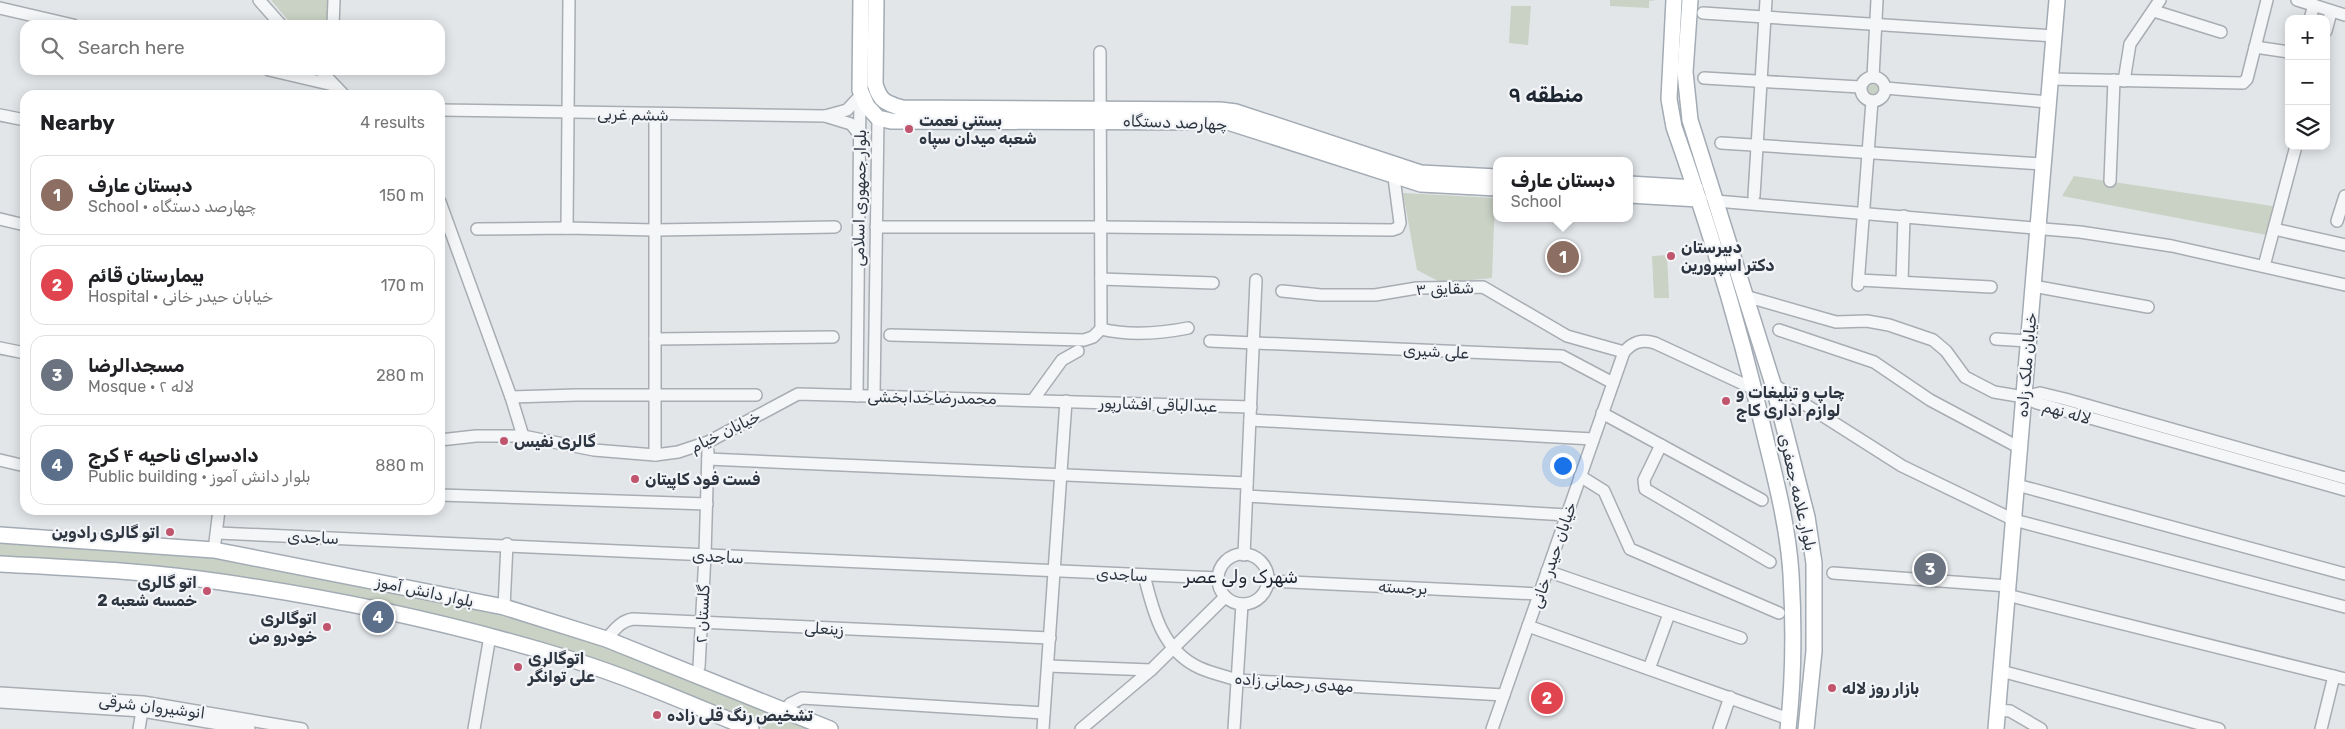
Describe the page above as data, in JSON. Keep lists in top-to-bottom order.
{
  "streets": {
    "main road": [
      "چهارصد دستگاه",
      "بلوار جمهوری اسلامی",
      "خیابان ملک زاده",
      "بلوار علامه جعفری",
      "بلوار دانش آموز"
    ],
    "street": [
      "ششم غربی",
      "شقایق ۳",
      "علی شیری",
      "محمدرضاخدابخشی",
      "عبدالباقی افشارپور",
      "لاله نهم",
      "خیابان خیام",
      "ساجدی",
      "خیابان حیدر خانی",
      "برجسته",
      "گلستان ۲",
      "زینعلی",
      "مهدی رحمانی زاده",
      "انوشیروان شرقی"
    ]
  },
  "crossings": [
    ["چهارصد دستگاه", "بلوار جمهوری اسلامی"],
    ["بلوار جمهوری اسلامی", "محمدرضاخدابخشی"],
    ["شقایق ۳", "خیابان حیدر خانی"],
    ["علی شیری", "خیابان حیدر خانی"],
    ["خیابان ملک زاده", "لاله نهم"],
    ["محمدرضاخدابخشی", "عبدالباقی افشارپور"],
    ["محمدرضاخدابخشی", "خیابان خیام"],
    ["لاله نهم", "بلوار علامه جعفری"],
    ["خیابان خیام", "گلستان ۲"],
    ["ساجدی", "برجسته"],
    ["ساجدی", "گلستان ۲"],
    ["ساجدی", "مهدی رحمانی زاده"],
    ["خیابان حیدر خانی", "برجسته"],
    ["خیابان حیدر خانی", "مهدی رحمانی زاده"],
    ["بلوار دانش آموز", "زینعلی"],
    ["گلستان ۲", "زینعلی"]
  ],
  "districts": ["منطقه ۹", "شهرک ولی عصر"],
  "places": [
    "بستنی نعمت شعبه میدان سپاه",
    "دبیرستان دکتر اسپرورین",
    "چاپ و تبلیغات و لوازم اداری کاج",
    "گالری نفیس",
    "فست فود کاپیتان",
    "اتو گالری رادوین",
    "اتو گالری خمسه شعبه 2",
    "اتوگالری خودرو من",
    "اتوگالری علی توانگر",
    "بازار روز لاله",
    "تشخیص رنگ قلی زاده"
  ],
  "page": {
    "map_buttons": ["+", "−"],
    "search": "Search here",
    "heading": ["Nearby", "4 results"],
    "list": [
      {
        "mark": "1",
        "name": "دبستان عارف",
        "note": "School · چهارصد دستگاه",
        "value": "150 m"
      },
      {
        "mark": "2",
        "name": "بیمارستان قائم",
        "note": "Hospital · خیابان حیدر خانی",
        "value": "170 m"
      },
      {
        "mark": "3",
        "name": "مسجدالرضا",
        "note": "Mosque · لاله ۲",
        "value": "280 m"
      },
      {
        "mark": "4",
        "name": "دادسرای ناحیه ۴ کرج",
        "note": "Public building · بلوار دانش آموز",
        "value": "880 m"
      }
    ],
    "popup": ["دبستان عارف", "School"],
    "pins": [
      "1",
      "3",
      "4",
      "2"
    ]
  }
}
